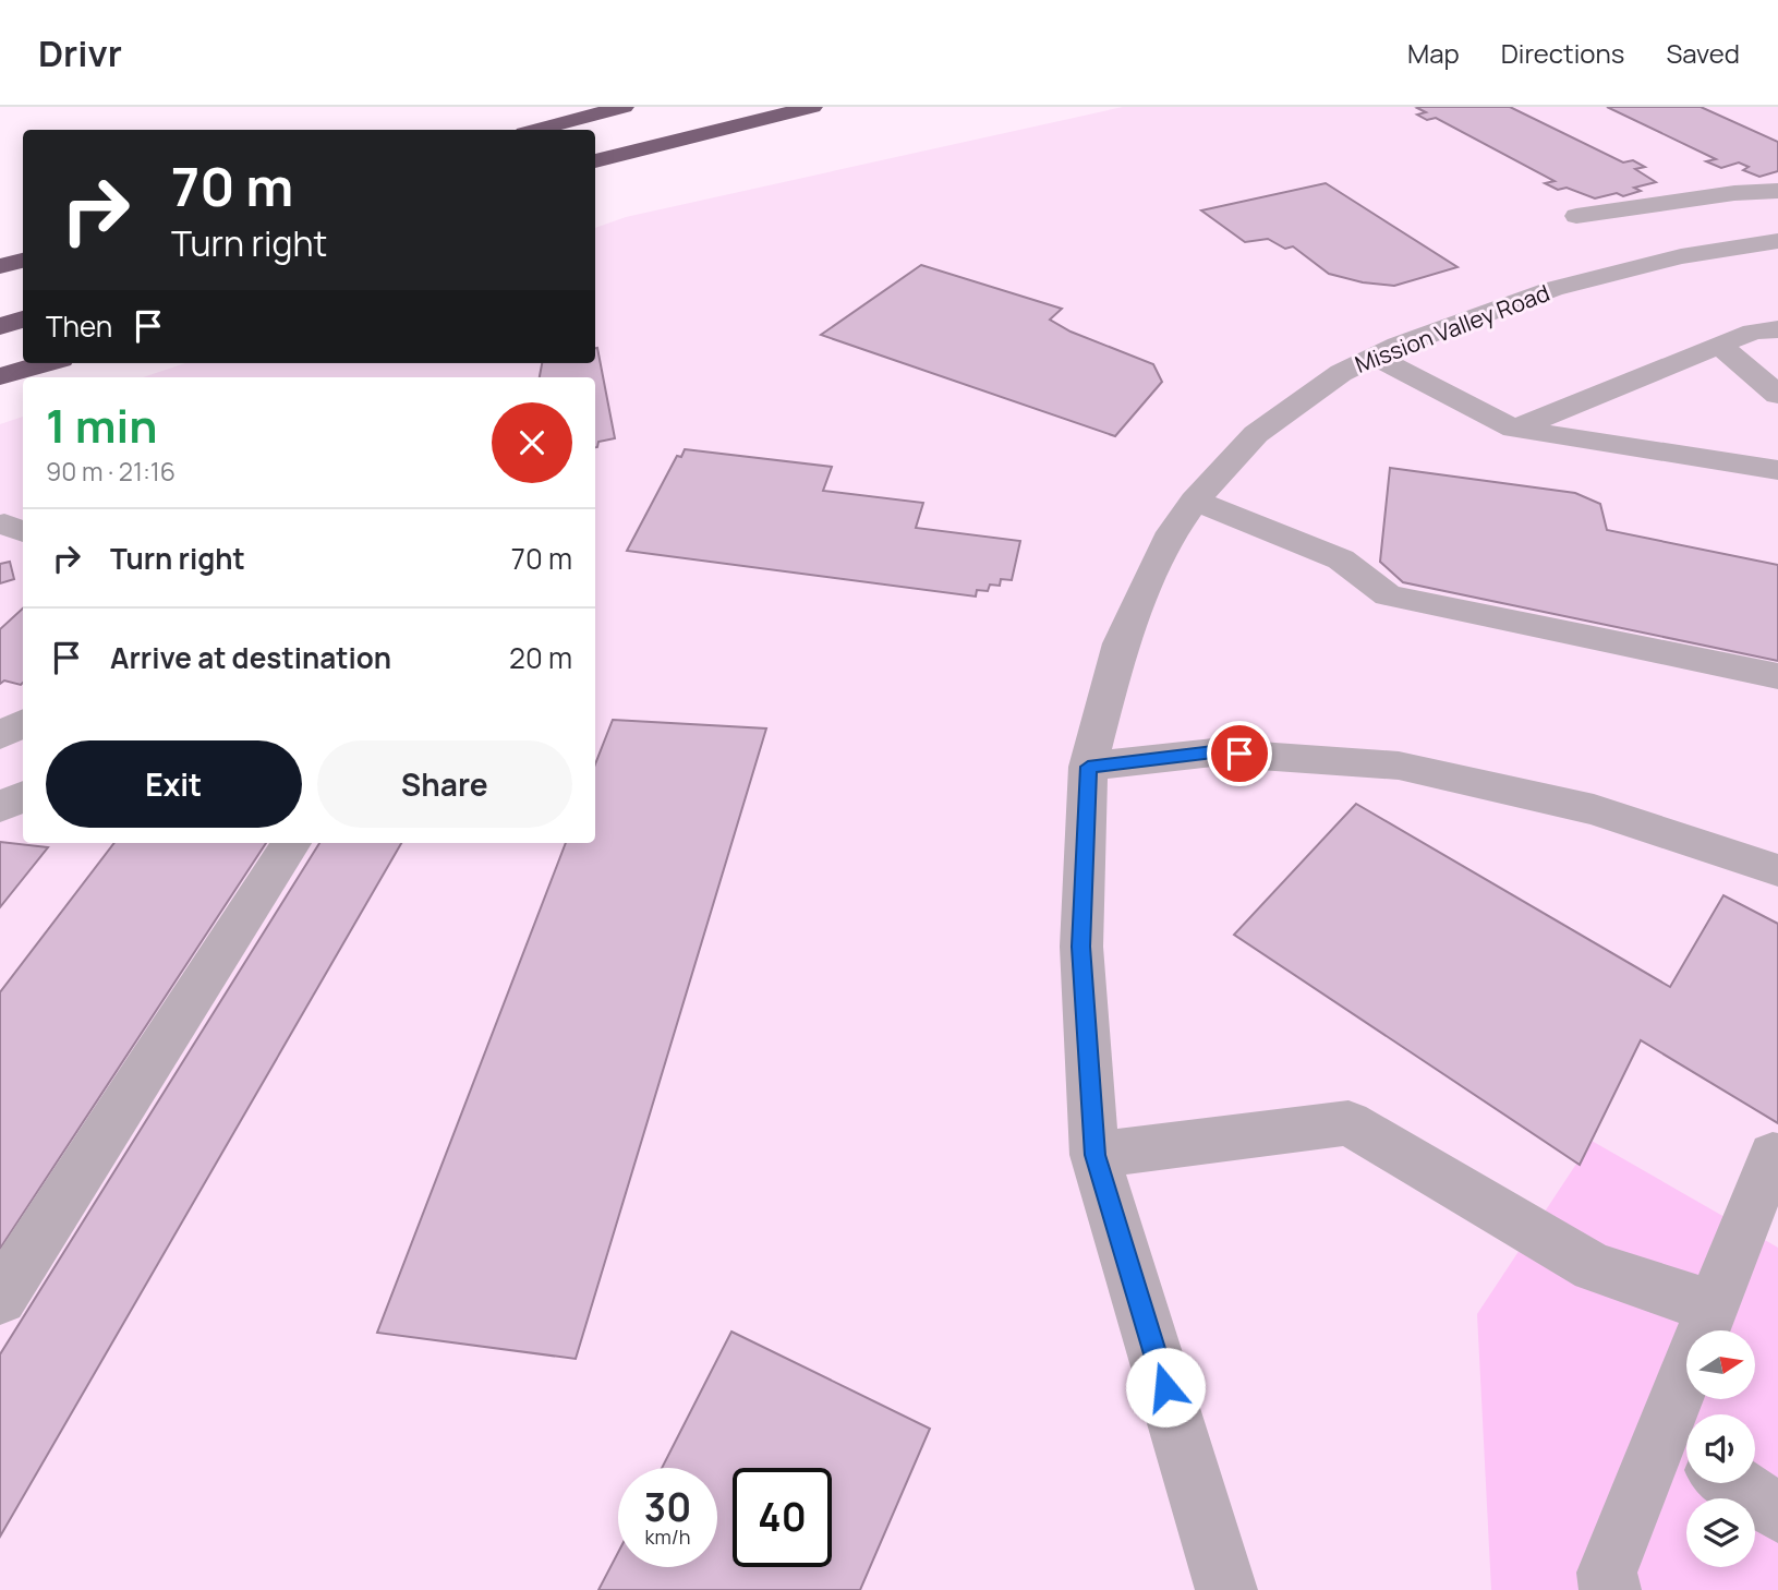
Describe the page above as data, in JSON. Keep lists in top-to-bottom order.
{
  "streets": {
    "street": ["Mission Valley Road"]
  },
  "north": "right",
  "page": {
    "header": "Drivr",
    "nav": ["Map", "Directions", "Saved"],
    "turn": ["70 m", "Turn right"],
    "then": "Then",
    "heading": ["1 min", "90 m · 21:16"],
    "list": [
      {
        "name": "Turn right",
        "value": "70 m"
      },
      {
        "name": "Arrive at destination",
        "value": "20 m"
      }
    ],
    "buttons": ["Exit", "Share"],
    "speed": "30 km/h",
    "limit": "40"
  }
}
